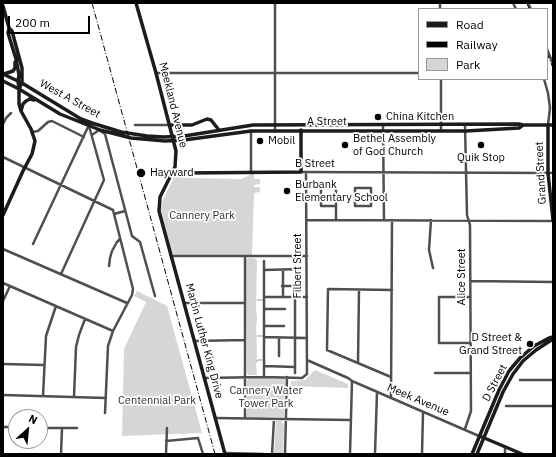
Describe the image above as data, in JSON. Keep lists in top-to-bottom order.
{
  "streets": {
    "main road": [
      "West A Street",
      "Meekland Avenue",
      "A Street",
      "B Street",
      "Grand Street",
      "Martin Luther King Drive",
      "D Street",
      "Meek Avenue"
    ],
    "street": ["Filbert Street", "Alice Street"]
  },
  "crossings": [
    ["West A Street", "A Street"],
    ["Meekland Avenue", "B Street"],
    ["Meekland Avenue", "Martin Luther King Drive"],
    ["A Street", "Grand Street"],
    ["A Street", "Alice Street"],
    ["B Street", "Grand Street"],
    ["B Street", "Filbert Street"],
    ["B Street", "Alice Street"],
    ["Filbert Street", "Meek Avenue"],
    ["Alice Street", "Meek Avenue"],
    ["D Street", "Meek Avenue"]
  ],
  "parks": ["Cannery Park", "Cannery Water Tower Park", "Centennial Park"],
  "places": [
    "China Kitchen",
    "Mobil",
    "Bethel Assembly of God Church",
    "Quik Stop",
    "Hayward",
    "Burbank Elementary School",
    "D Street & Grand Street"
  ],
  "legend": ["Road", "Railway", "Park"],
  "scale_bar": "200 m",
  "north": "top right"
}
